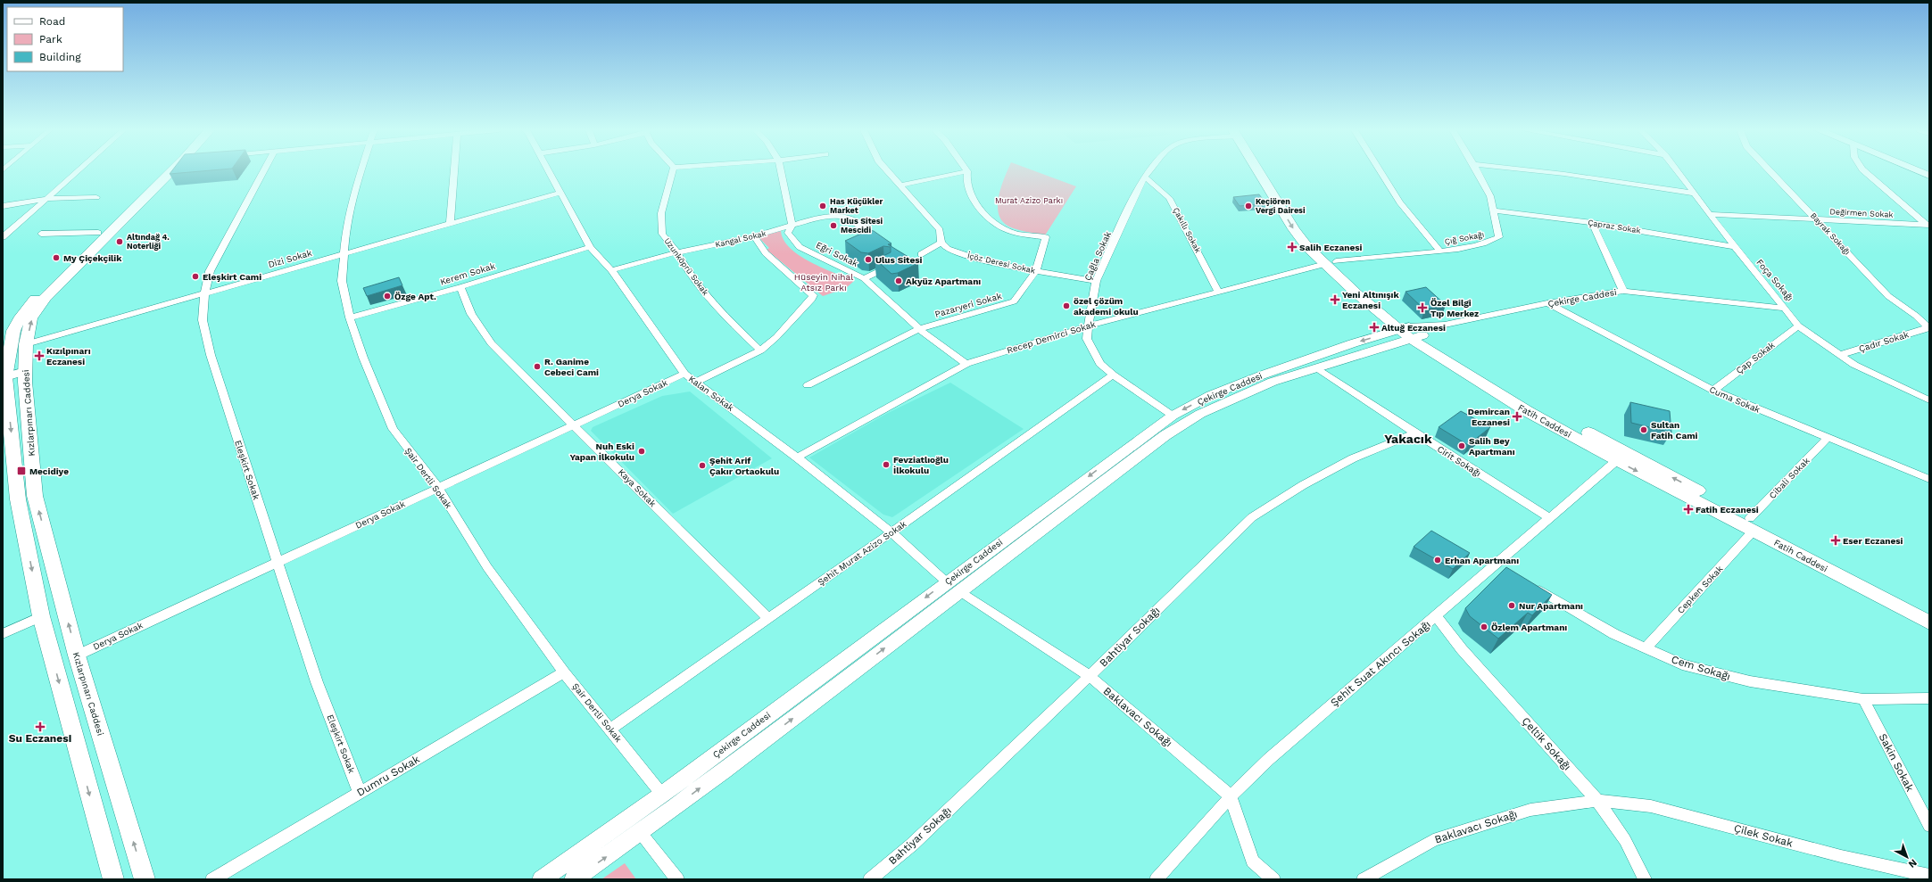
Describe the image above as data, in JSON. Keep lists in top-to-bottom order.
{
  "streets": {
    "main road": ["Çekirge Caddesi", "Kızlarpınarı Caddesi", "Fatih Caddesi"],
    "street": [
      "Değirmen Sokak",
      "Çapraz Sokak",
      "Çakıllı Sokak",
      "Bayrak Sokağı",
      "Çığ Sokağı",
      "Kangal Sokak",
      "Eğri Sokak",
      "Çağla Sokak",
      "Dizi Sokak",
      "İçöz Deresi Sokak",
      "Uzunköprü Sokak",
      "Kerem Sokak",
      "Foça Sokağı",
      "Pazaryeri Sokak",
      "Recep Demirci Sokak",
      "Çadır Sokak",
      "Çap Sokak",
      "Derya Sokak",
      "Kalan Sokak",
      "Cuma Sokak",
      "Cirit Sokağı",
      "Eleşkirt Sokak",
      "Şair Dertli Sokak",
      "Cibali Sokak",
      "Kaya Sokak",
      "Şehit Murat Azizo Sokak",
      "Cepken Sokak",
      "Bahtiyar Sokağı",
      "Şehit Suat Akıncı Sokağı",
      "Cem Sokağı",
      "Baklavacı Sokağı",
      "Çeltik Sokağı",
      "Sakin Sokak",
      "Dumru Sokak",
      "Çilek Sokak"
    ]
  },
  "crossings": [
    ["Değirmen Sokak", "Bayrak Sokağı"],
    ["Değirmen Sokak", "Foça Sokağı"],
    ["Çapraz Sokak", "Çığ Sokağı"],
    ["Çapraz Sokak", "Foça Sokağı"],
    ["Çakıllı Sokak", "Çağla Sokak"],
    ["Çakıllı Sokak", "Recep Demirci Sokak"],
    ["Bayrak Sokağı", "Çadır Sokak"],
    ["Çığ Sokağı", "Recep Demirci Sokak"],
    ["Çığ Sokağı", "Fatih Caddesi"],
    ["Kangal Sokak", "Eğri Sokak"],
    ["Kangal Sokak", "Uzunköprü Sokak"],
    ["Kangal Sokak", "Kalan Sokak"],
    ["Eğri Sokak", "Pazaryeri Sokak"],
    ["Eğri Sokak", "Recep Demirci Sokak"],
    ["Çağla Sokak", "İçöz Deresi Sokak"],
    ["Çağla Sokak", "Çekirge Caddesi"],
    ["Çağla Sokak", "Recep Demirci Sokak"],
    ["Çağla Sokak", "Şehit Murat Azizo Sokak"],
    ["Dizi Sokak", "Kalan Sokak"],
    ["Dizi Sokak", "Kızlarpınarı Caddesi"],
    ["Dizi Sokak", "Eleşkirt Sokak"],
    ["Dizi Sokak", "Şair Dertli Sokak"],
    ["İçöz Deresi Sokak", "Pazaryeri Sokak"],
    ["Kerem Sokak", "Kalan Sokak"],
    ["Kerem Sokak", "Şair Dertli Sokak"],
    ["Kerem Sokak", "Kaya Sokak"],
    ["Foça Sokağı", "Çekirge Caddesi"],
    ["Foça Sokağı", "Çadır Sokak"],
    ["Foça Sokağı", "Çap Sokak"],
    ["Çekirge Caddesi", "Kalan Sokak"],
    ["Çekirge Caddesi", "Cuma Sokak"],
    ["Çekirge Caddesi", "Fatih Caddesi"],
    ["Çekirge Caddesi", "Cirit Sokağı"],
    ["Çekirge Caddesi", "Şair Dertli Sokak"],
    ["Çekirge Caddesi", "Baklavacı Sokağı"],
    ["Recep Demirci Sokak", "Kalan Sokak"],
    ["Recep Demirci Sokak", "Fatih Caddesi"],
    ["Çap Sokak", "Cuma Sokak"],
    ["Derya Sokak", "Kalan Sokak"],
    ["Derya Sokak", "Kızlarpınarı Caddesi"],
    ["Derya Sokak", "Eleşkirt Sokak"],
    ["Derya Sokak", "Şair Dertli Sokak"],
    ["Derya Sokak", "Kaya Sokak"],
    ["Kalan Sokak", "Şehit Murat Azizo Sokak"],
    ["Cuma Sokak", "Cibali Sokak"],
    ["Fatih Caddesi", "Cibali Sokak"],
    ["Fatih Caddesi", "Cepken Sokak"],
    ["Fatih Caddesi", "Şehit Suat Akıncı Sokağı"],
    ["Cirit Sokağı", "Bahtiyar Sokağı"],
    ["Cirit Sokağı", "Şehit Suat Akıncı Sokağı"],
    ["Eleşkirt Sokak", "Dumru Sokak"],
    ["Şair Dertli Sokak", "Şehit Murat Azizo Sokak"],
    ["Şair Dertli Sokak", "Dumru Sokak"],
    ["Cibali Sokak", "Cepken Sokak"],
    ["Kaya Sokak", "Şehit Murat Azizo Sokak"],
    ["Cepken Sokak", "Cem Sokağı"],
    ["Bahtiyar Sokağı", "Baklavacı Sokağı"],
    ["Şehit Suat Akıncı Sokağı", "Baklavacı Sokağı"],
    ["Şehit Suat Akıncı Sokağı", "Çeltik Sokağı"],
    ["Cem Sokağı", "Sakin Sokak"],
    ["Baklavacı Sokağı", "Çeltik Sokağı"],
    ["Baklavacı Sokağı", "Çilek Sokak"],
    ["Çeltik Sokağı", "Çilek Sokak"]
  ],
  "districts": ["Yakacık"],
  "parks": ["Murat Azizo Parkı", "Hüseyin Nihal Atsız Parkı"],
  "places": {
    "other": [
      "Has Küçükler Market",
      "Keçiören Vergi Dairesi",
      "Ulus Sitesi Mescidi",
      "Altındağ 4. Noterliği",
      "My Çiçekçilik",
      "Ulus Sitesi",
      "Eleşkirt Cami",
      "Akyüz Apartmanı",
      "Özge Apt.",
      "özel çözüm akademi okulu",
      "R. Ganime Cebeci Cami",
      "Sultan Fatih Cami",
      "Salih Bey Apartmanı",
      "Nuh Eski Yapan İlkokulu",
      "Fevziatlıoğlu İlkokulu",
      "Şehit Arif Çakır Ortaokulu",
      "Erhan Apartmanı",
      "Nur Apartmanı",
      "Özlem Apartmanı"
    ],
    "health": [
      "Salih Eczanesi",
      "Yeni Altınışık Eczanesi",
      "Özel Bilgi Tıp Merkez",
      "Altuğ Eczanesi",
      "Kızılpınarı Eczanesi",
      "Demircan Eczanesi",
      "Fatih Eczanesi",
      "Eser Eczanesi",
      "Su Eczanesi"
    ],
    "transit": ["Mecidiye"]
  },
  "legend": ["Road", "Park", "Building"],
  "north": "bottom right"
}
